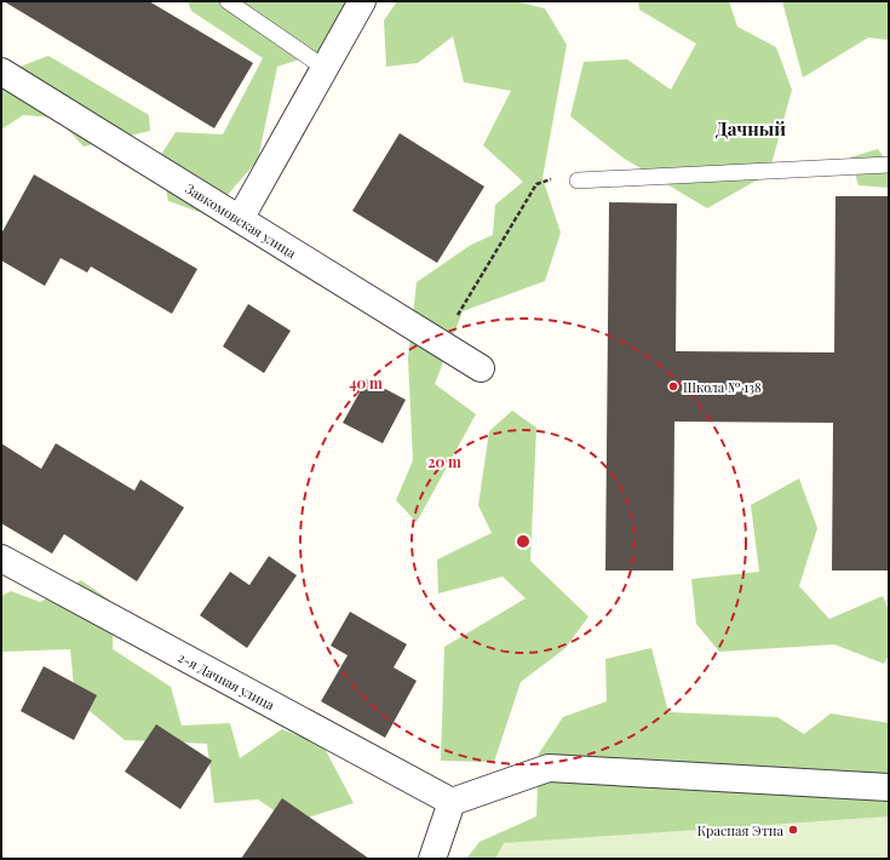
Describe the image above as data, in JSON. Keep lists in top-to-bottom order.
{
  "streets": {
    "street": ["Завкомовская улица", "2-я Дачная улица"]
  },
  "districts": ["Дачный"],
  "places": ["Школа № 138", "Красная Этна"],
  "rings": ["40 m", "20 m"]
}
